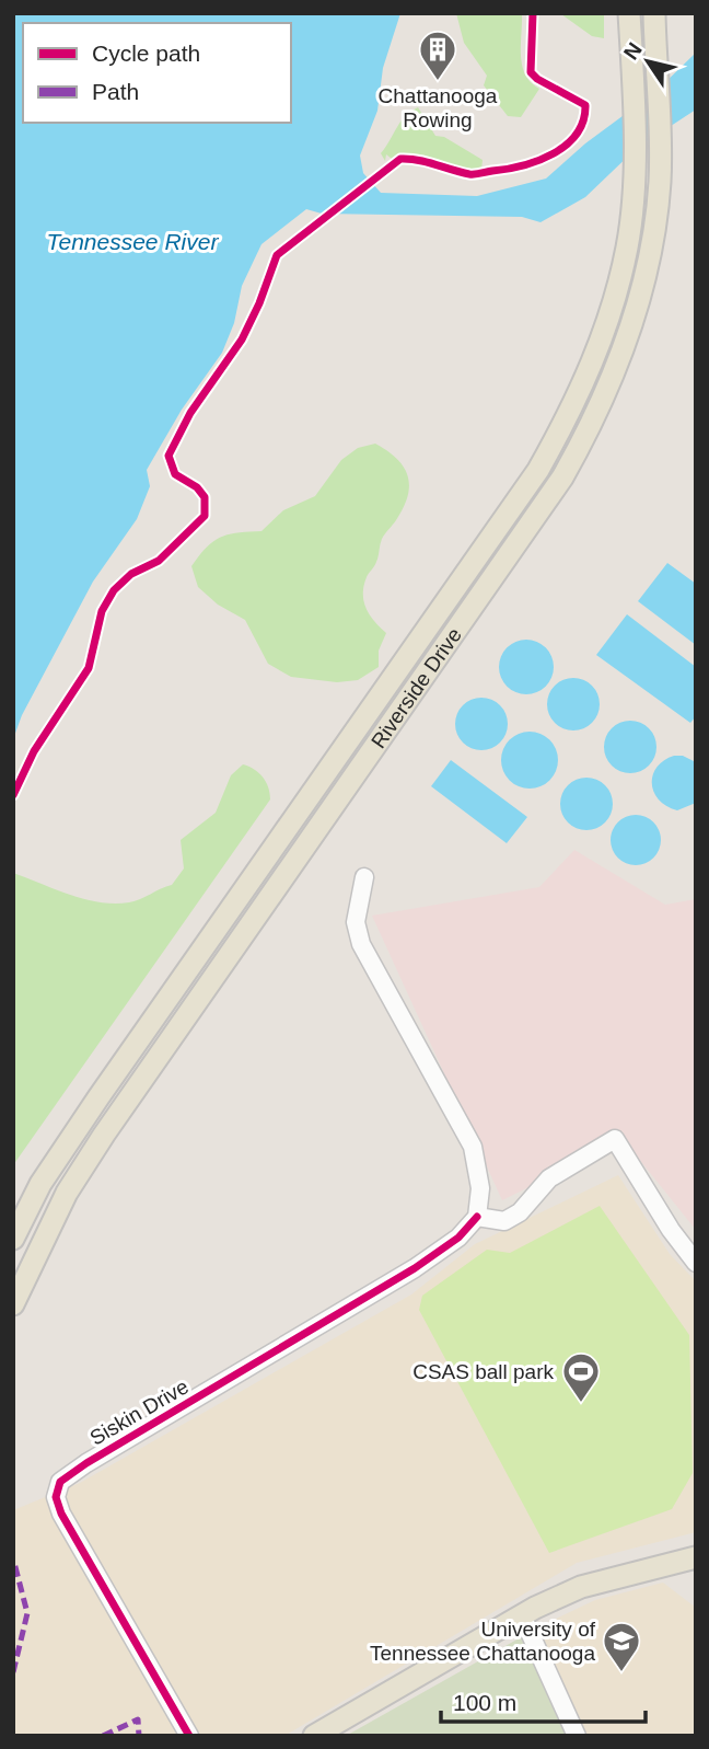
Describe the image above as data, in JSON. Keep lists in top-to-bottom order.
{
  "streets": {
    "main road": ["Riverside Drive"],
    "street": ["Siskin Drive"]
  },
  "water": ["Tennessee River"],
  "places": {
    "building": ["Chattanooga Rowing"],
    "sports": ["CSAS ball park"],
    "school or university": ["University of Tennessee Chattanooga"]
  },
  "legend": ["Cycle path", "Path"],
  "scale_bar": "100 m",
  "north": "top left"
}
